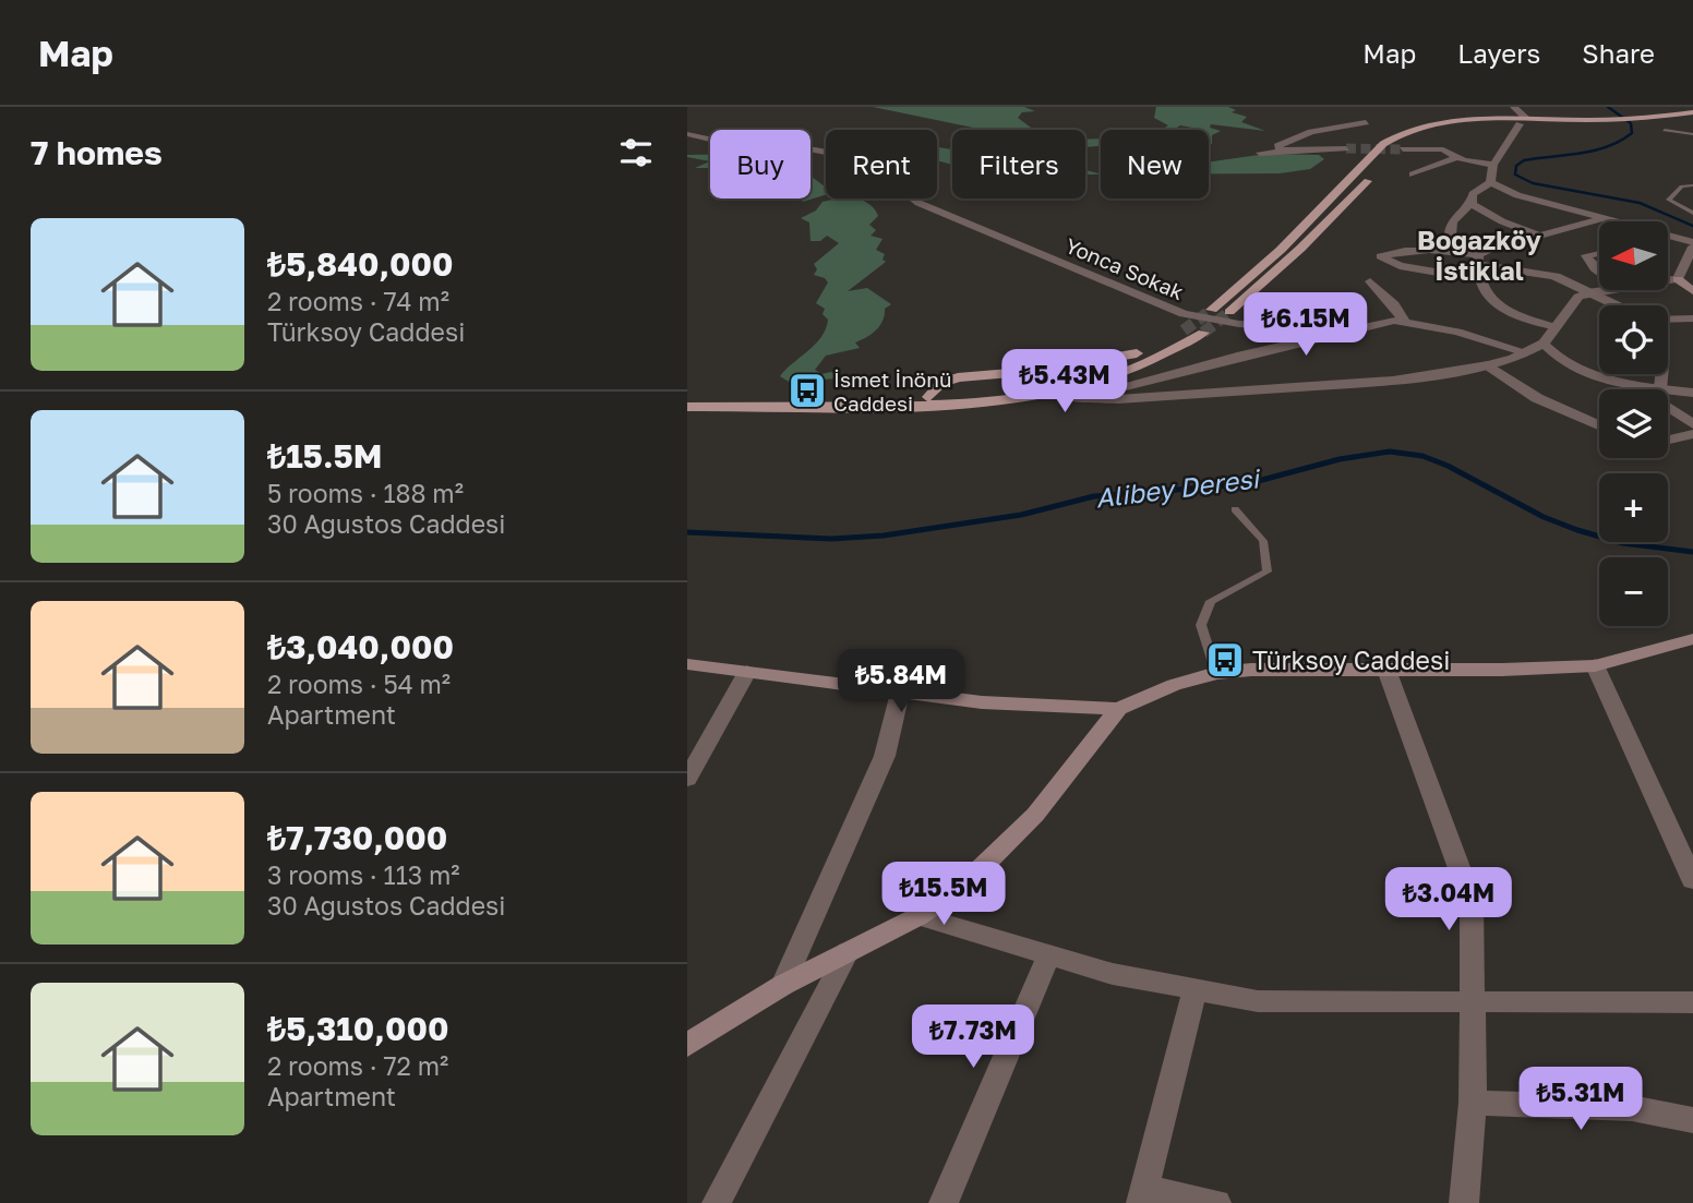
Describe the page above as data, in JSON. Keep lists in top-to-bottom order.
{
  "streets": {
    "street": ["Yonca Sokak"]
  },
  "districts": ["Boğazköy İstiklal"],
  "water": ["Alibey Deresi"],
  "places": {
    "bus stop": ["İsmet İnönü Caddesi", "Türksoy Caddesi"]
  },
  "north": "left",
  "page": {
    "header": "Map",
    "nav": ["Map", "Layers", "Share"],
    "heading": "7 homes",
    "chip": [
      "Buy",
      "Rent",
      "Filters",
      "New"
    ],
    "list": [
      {
        "name": "₺5,840,000",
        "note": "2 rooms · 74 m² · Türksoy Caddesi"
      },
      {
        "name": "₺15.5M",
        "note": "5 rooms · 188 m² · 30 Ağustos Caddesi"
      },
      {
        "name": "₺3,040,000",
        "note": "2 rooms · 54 m² · Apartment"
      },
      {
        "name": "₺7,730,000",
        "note": "3 rooms · 113 m² · 30 Ağustos Caddesi"
      },
      {
        "name": "₺5,310,000",
        "note": "2 rooms · 72 m² · Apartment"
      }
    ],
    "map_buttons": ["+", "−"],
    "price": [
      "₺6.15M",
      "₺5.43M",
      "₺5.84M",
      "₺15.5M",
      "₺3.04M",
      "₺7.73M",
      "₺5.31M"
    ]
  }
}
